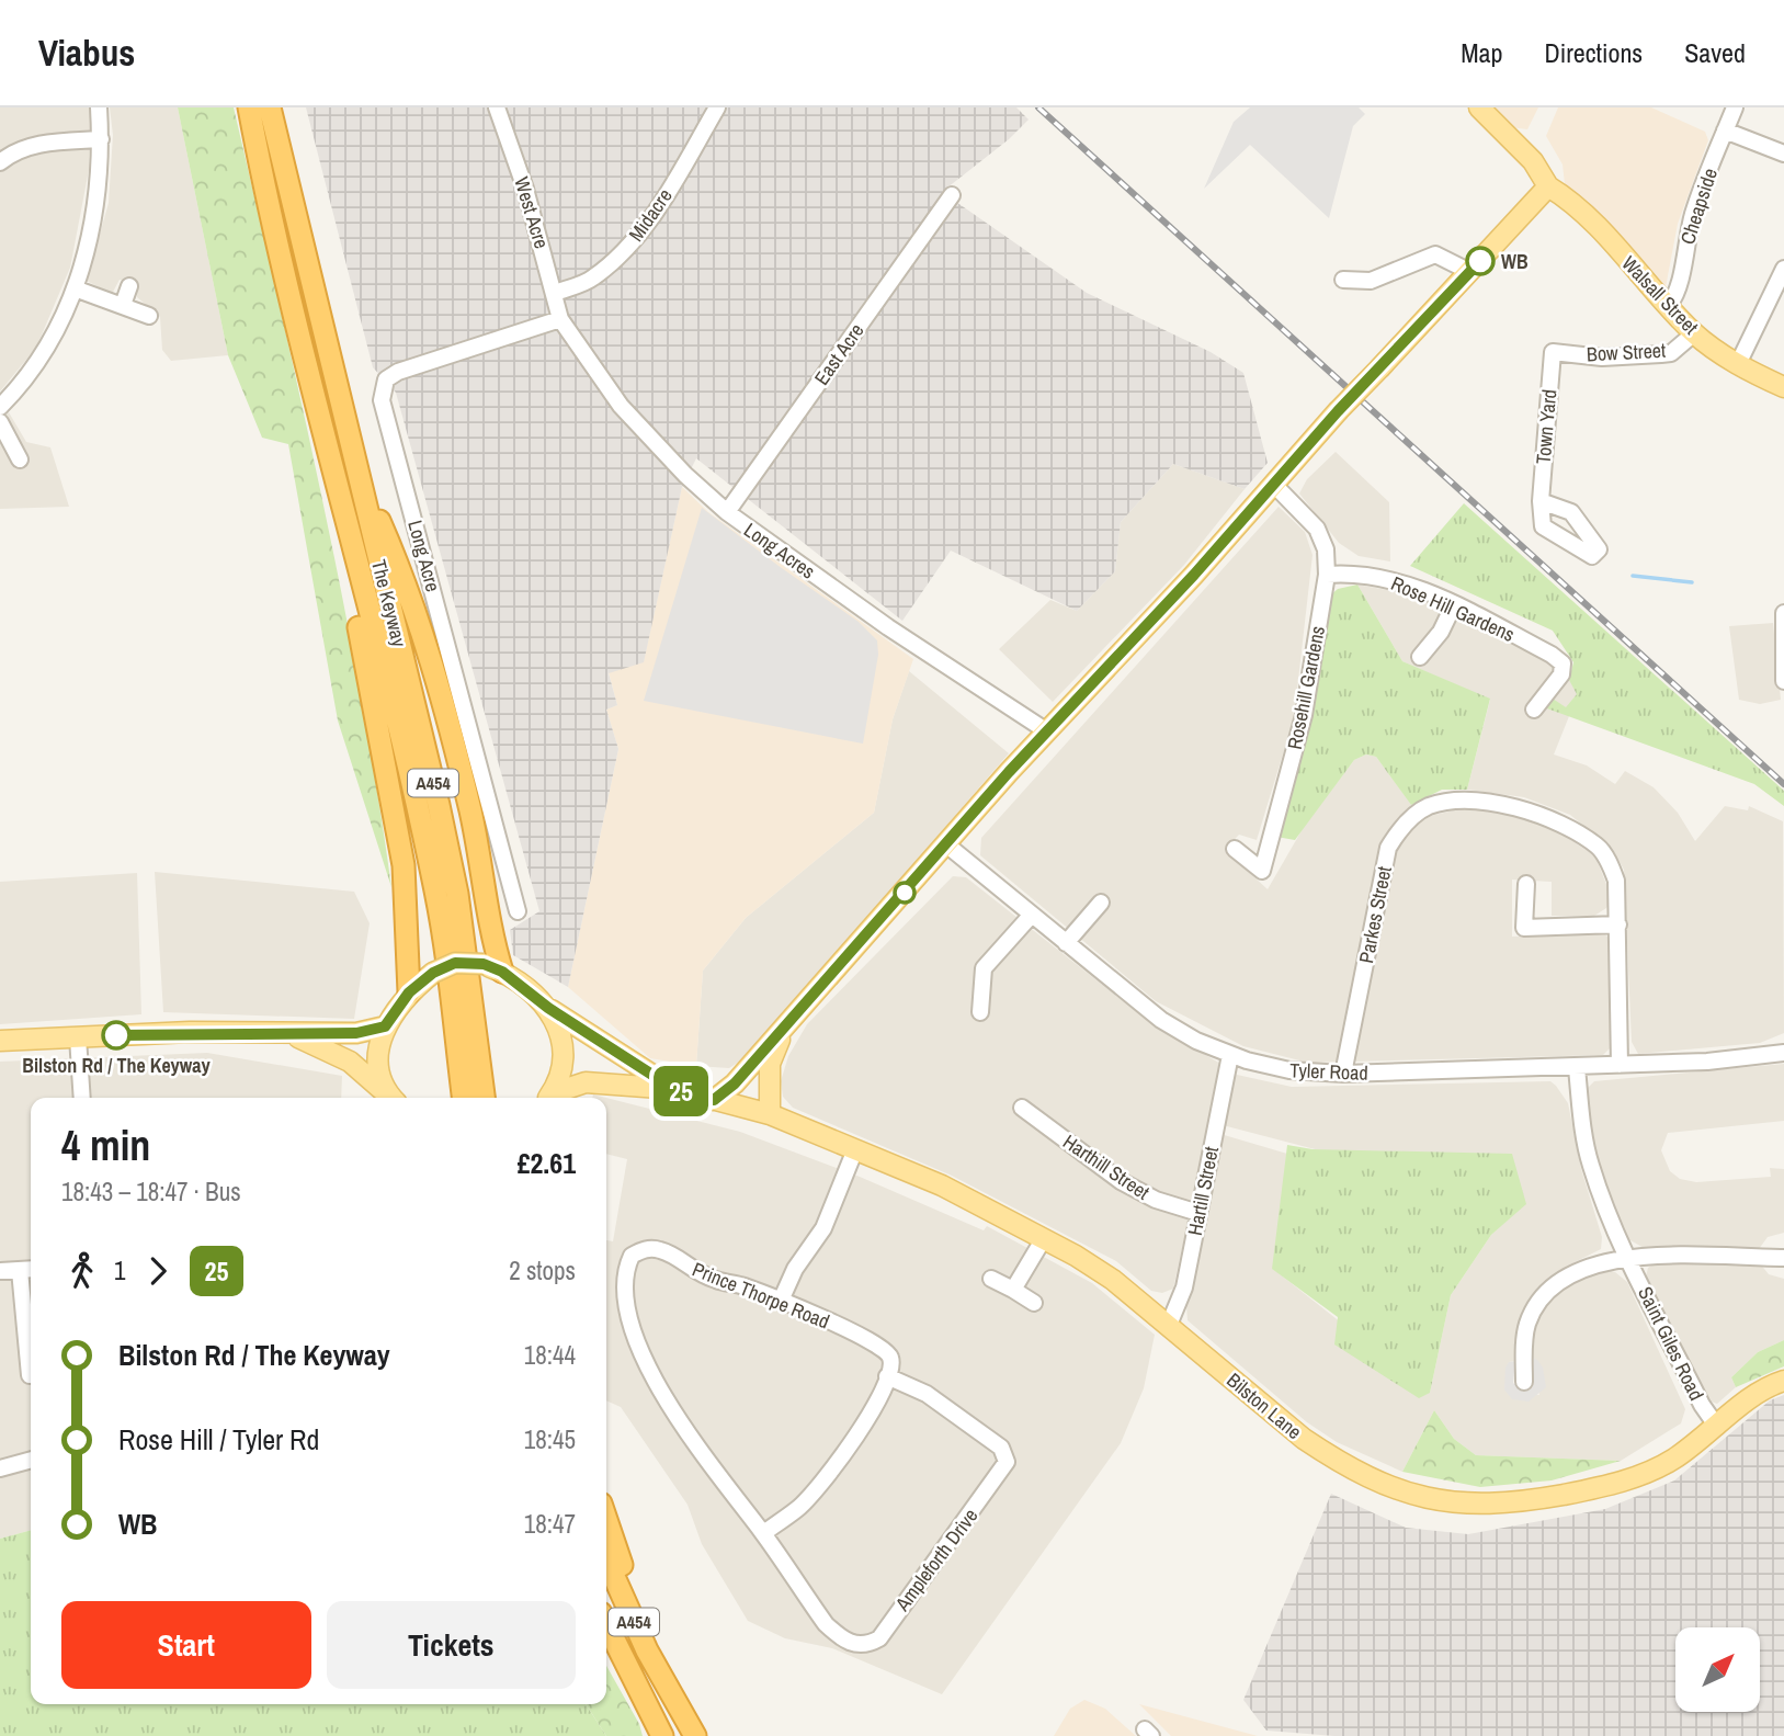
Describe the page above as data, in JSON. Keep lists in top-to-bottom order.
{
  "streets": {
    "highway": ["The Keyway", "A454"],
    "main road": ["Walsall Street", "Bilston Lane"],
    "street": [
      "Cheapside",
      "West Acre",
      "Midacre",
      "Bow Street",
      "East Acre",
      "Town Yard",
      "Long Acres",
      "Long Acre",
      "Rose Hill Gardens",
      "Rosehill Gardens",
      "Parkes Street",
      "Tyler Road",
      "Harthill Street",
      "Hartill Street",
      "Prince Thorpe Road",
      "Saint Giles Road",
      "Ampleforth Drive"
    ]
  },
  "crossings": [
    ["Cheapside", "Walsall Street"],
    ["West Acre", "Midacre"],
    ["West Acre", "Long Acres"],
    ["West Acre", "Long Acre"],
    ["Walsall Street", "Bow Street"],
    ["Bow Street", "Town Yard"],
    ["East Acre", "Long Acres"],
    ["Long Acres", "Long Acre"],
    ["Rose Hill Gardens", "Rosehill Gardens"],
    ["Parkes Street", "Tyler Road"],
    ["Tyler Road", "Hartill Street"],
    ["Tyler Road", "Saint Giles Road"],
    ["Harthill Street", "Hartill Street"],
    ["Hartill Street", "Bilston Lane"],
    ["Prince Thorpe Road", "Ampleforth Drive"],
    ["Saint Giles Road", "Bilston Lane"]
  ],
  "places": ["WB", "Bilston Rd / The Keyway"],
  "lines": ["bus line 25"],
  "north": "top right",
  "page": {
    "header": "Viabus",
    "nav": ["Map", "Directions", "Saved"],
    "on_map": "25",
    "heading": ["4 min", "18:43 – 18:47 · Bus", "£2.61"],
    "legs": ["1", "25", "2 stops"],
    "list": [
      {
        "name": "Bilston Rd / The Keyway",
        "value": "18:44"
      },
      {
        "name": "Rose Hill / Tyler Rd",
        "value": "18:45"
      },
      {
        "name": "WB",
        "value": "18:47"
      }
    ],
    "buttons": ["Start", "Tickets"]
  }
}
